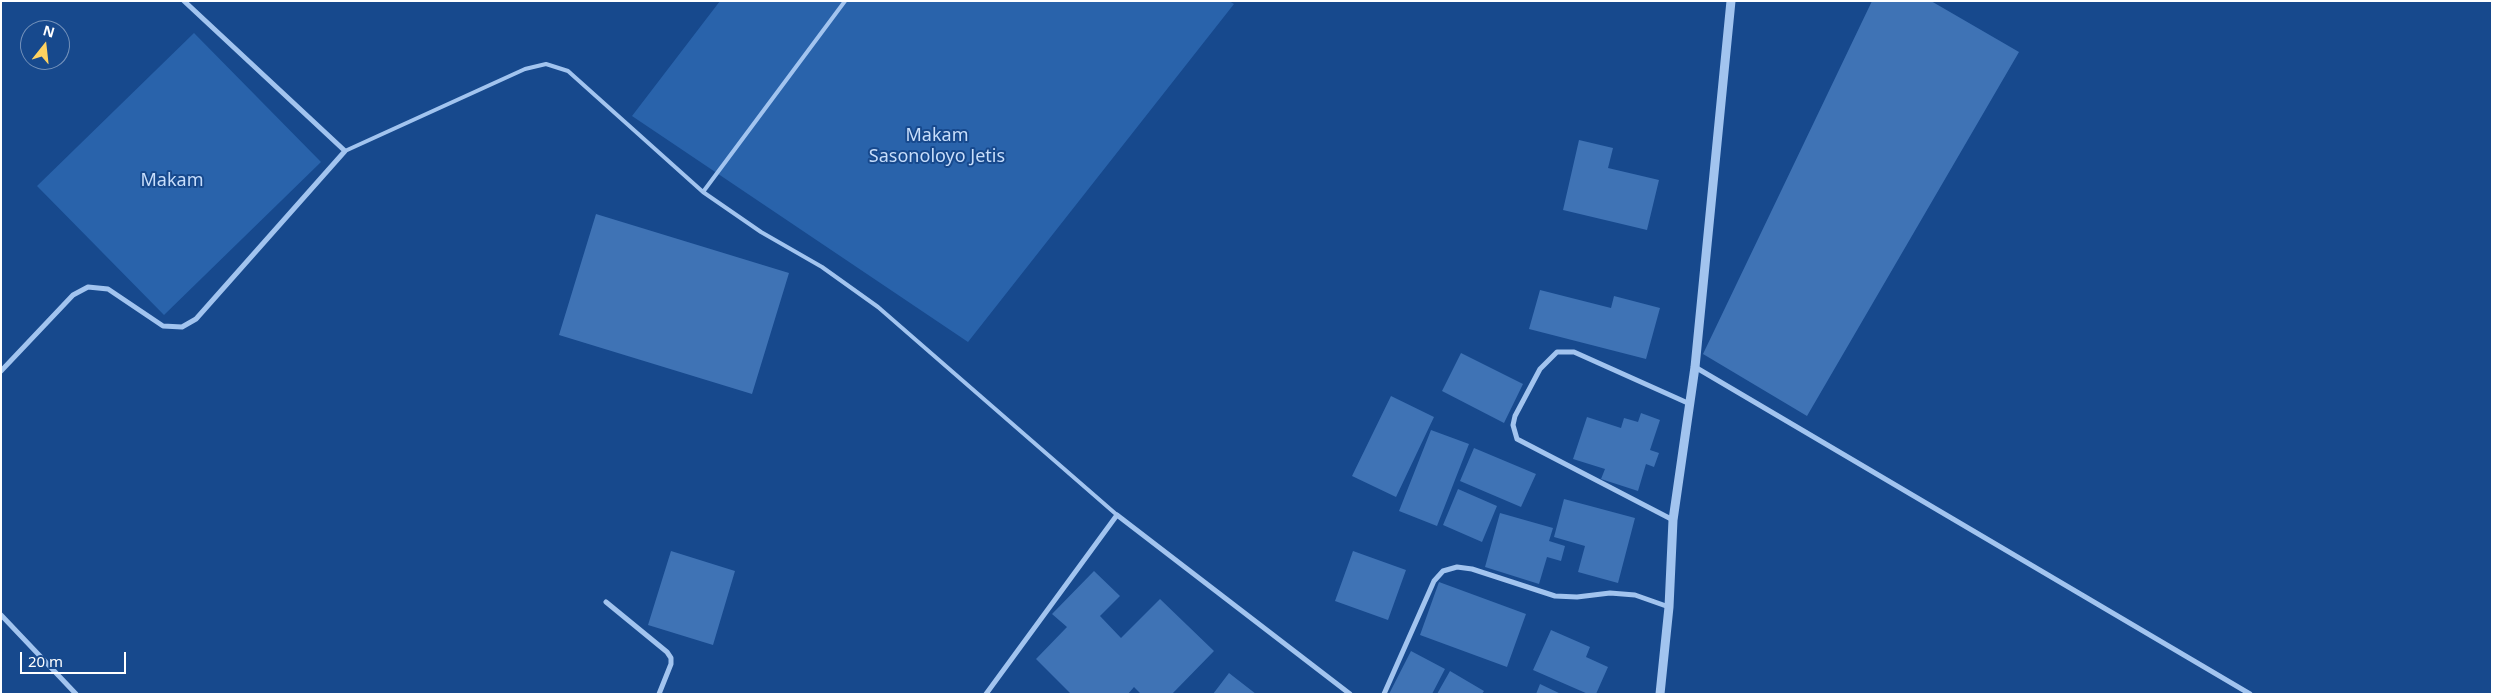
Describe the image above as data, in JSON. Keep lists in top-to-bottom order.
{
  "parks": ["Makam Sasonoloyo Jetis", "Makam"],
  "scale_bar": "20 m",
  "north": "top"
}
